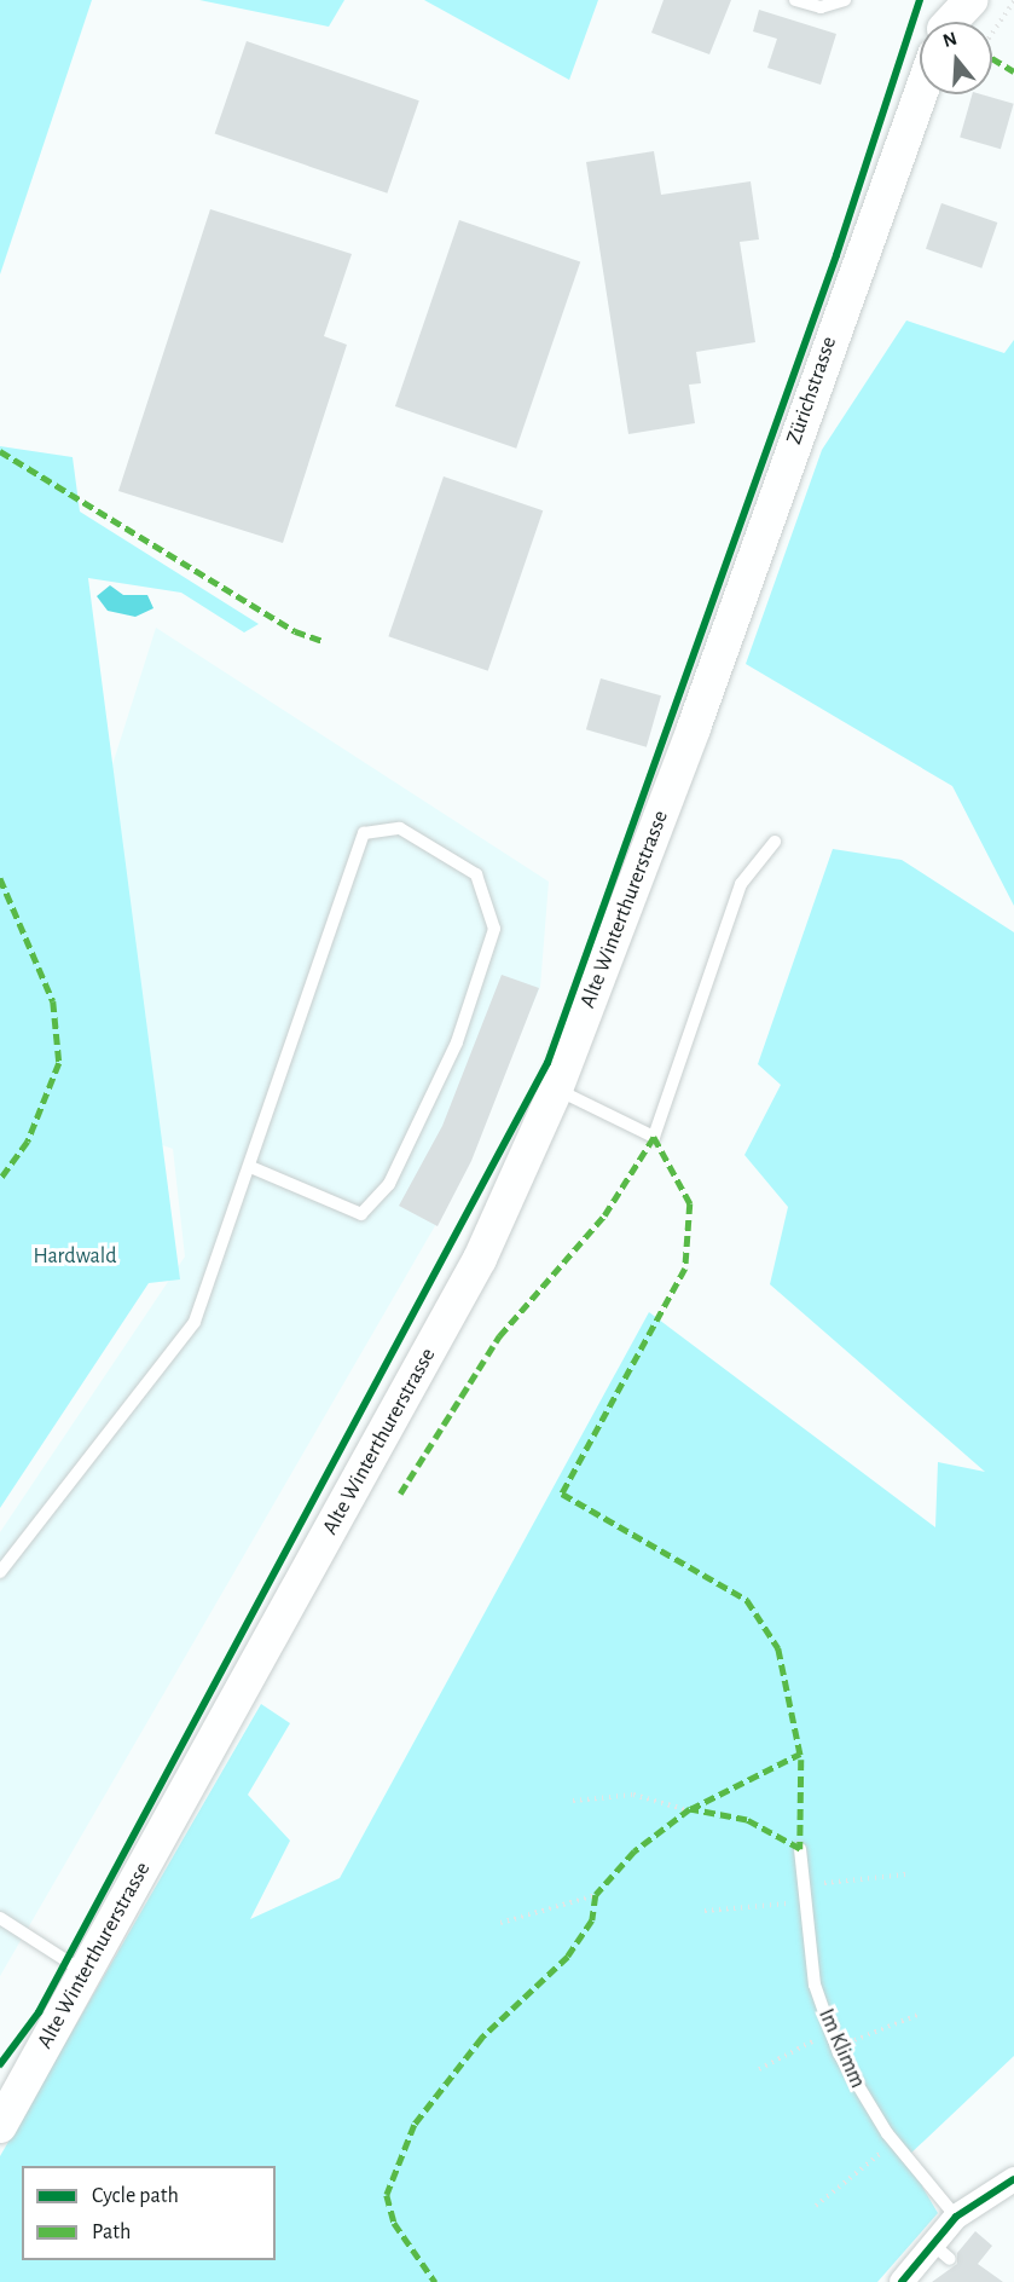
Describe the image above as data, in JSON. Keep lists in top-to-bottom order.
{
  "streets": {
    "main road": ["Zürichstrasse", "Alte Winterthurerstrasse"],
    "lane": ["Im Klimm"]
  },
  "crossings": [
    ["Zürichstrasse", "Alte Winterthurerstrasse"]
  ],
  "parks": ["Hardwald"],
  "legend": ["Cycle path", "Path"],
  "north": "top"
}
